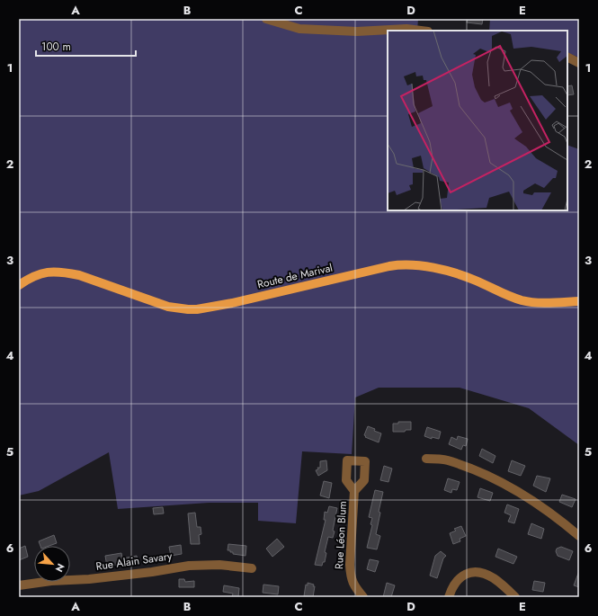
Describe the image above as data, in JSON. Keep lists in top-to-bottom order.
{
  "streets": {
    "main road": ["Route de Marival"],
    "street": ["Rue Léon Blum", "Rue Alain Savary"]
  },
  "scale_bar": "100 m",
  "north": "bottom right",
  "grid": {
    "columns": [
      "A",
      "B",
      "C",
      "D",
      "E"
    ],
    "rows": [
      "1",
      "2",
      "3",
      "4",
      "5",
      "6"
    ]
  }
}
